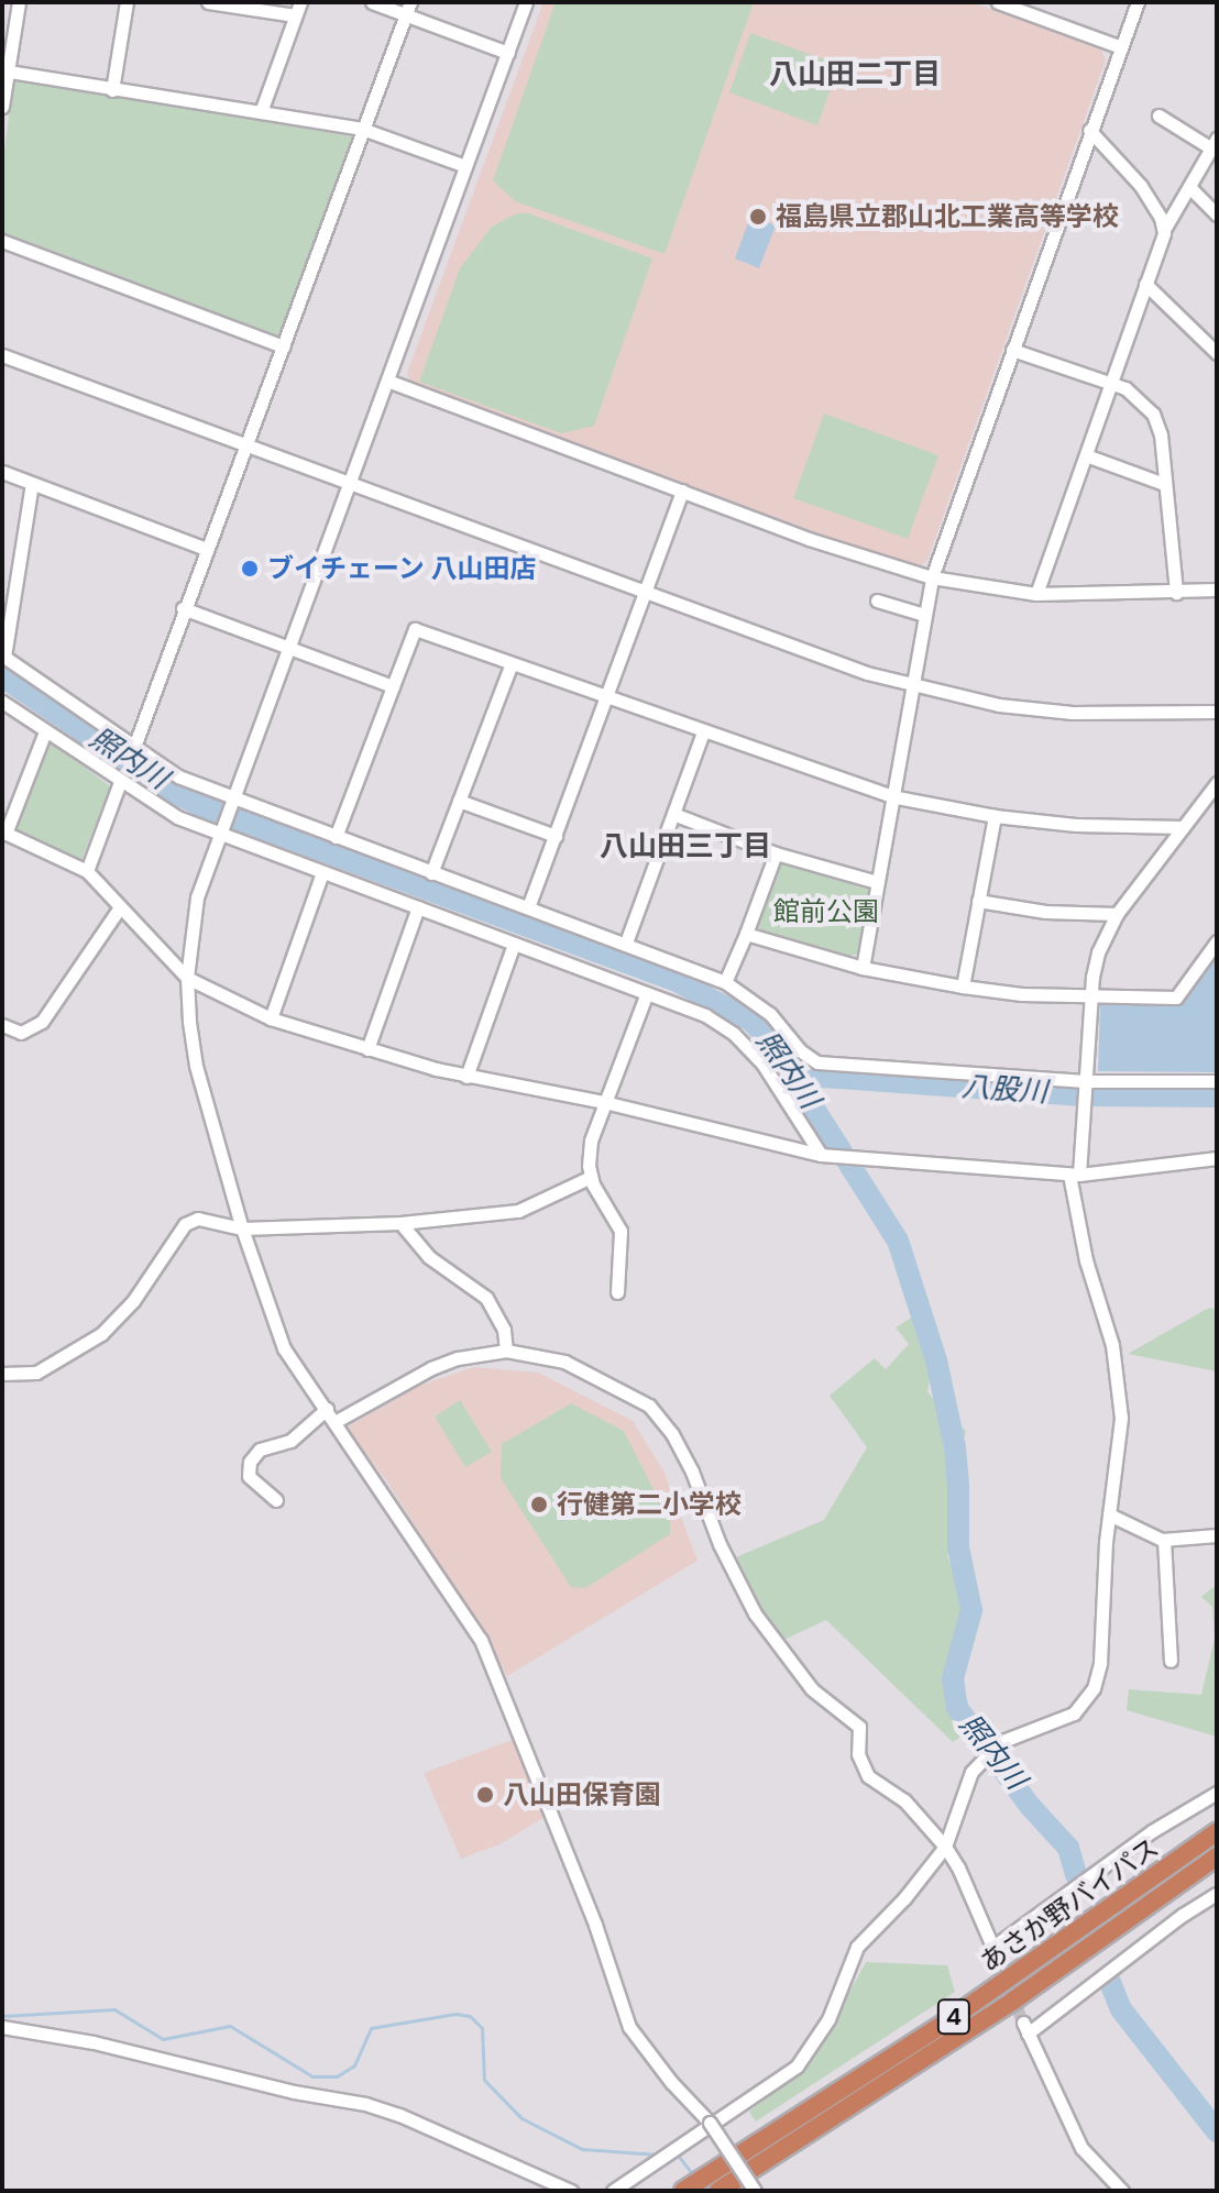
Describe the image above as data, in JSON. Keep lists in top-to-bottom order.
{
  "streets": {
    "highway": ["あさか野バイパス", "4"]
  },
  "districts": ["八山田二丁目", "八山田三丁目"],
  "water": ["照内川", "八股川"],
  "parks": ["館前公園"],
  "places": [
    "福島県立郡山北工業高等学校",
    "ブイチェーン 八山田店",
    "行健第二小学校",
    "八山田保育園"
  ]
}
